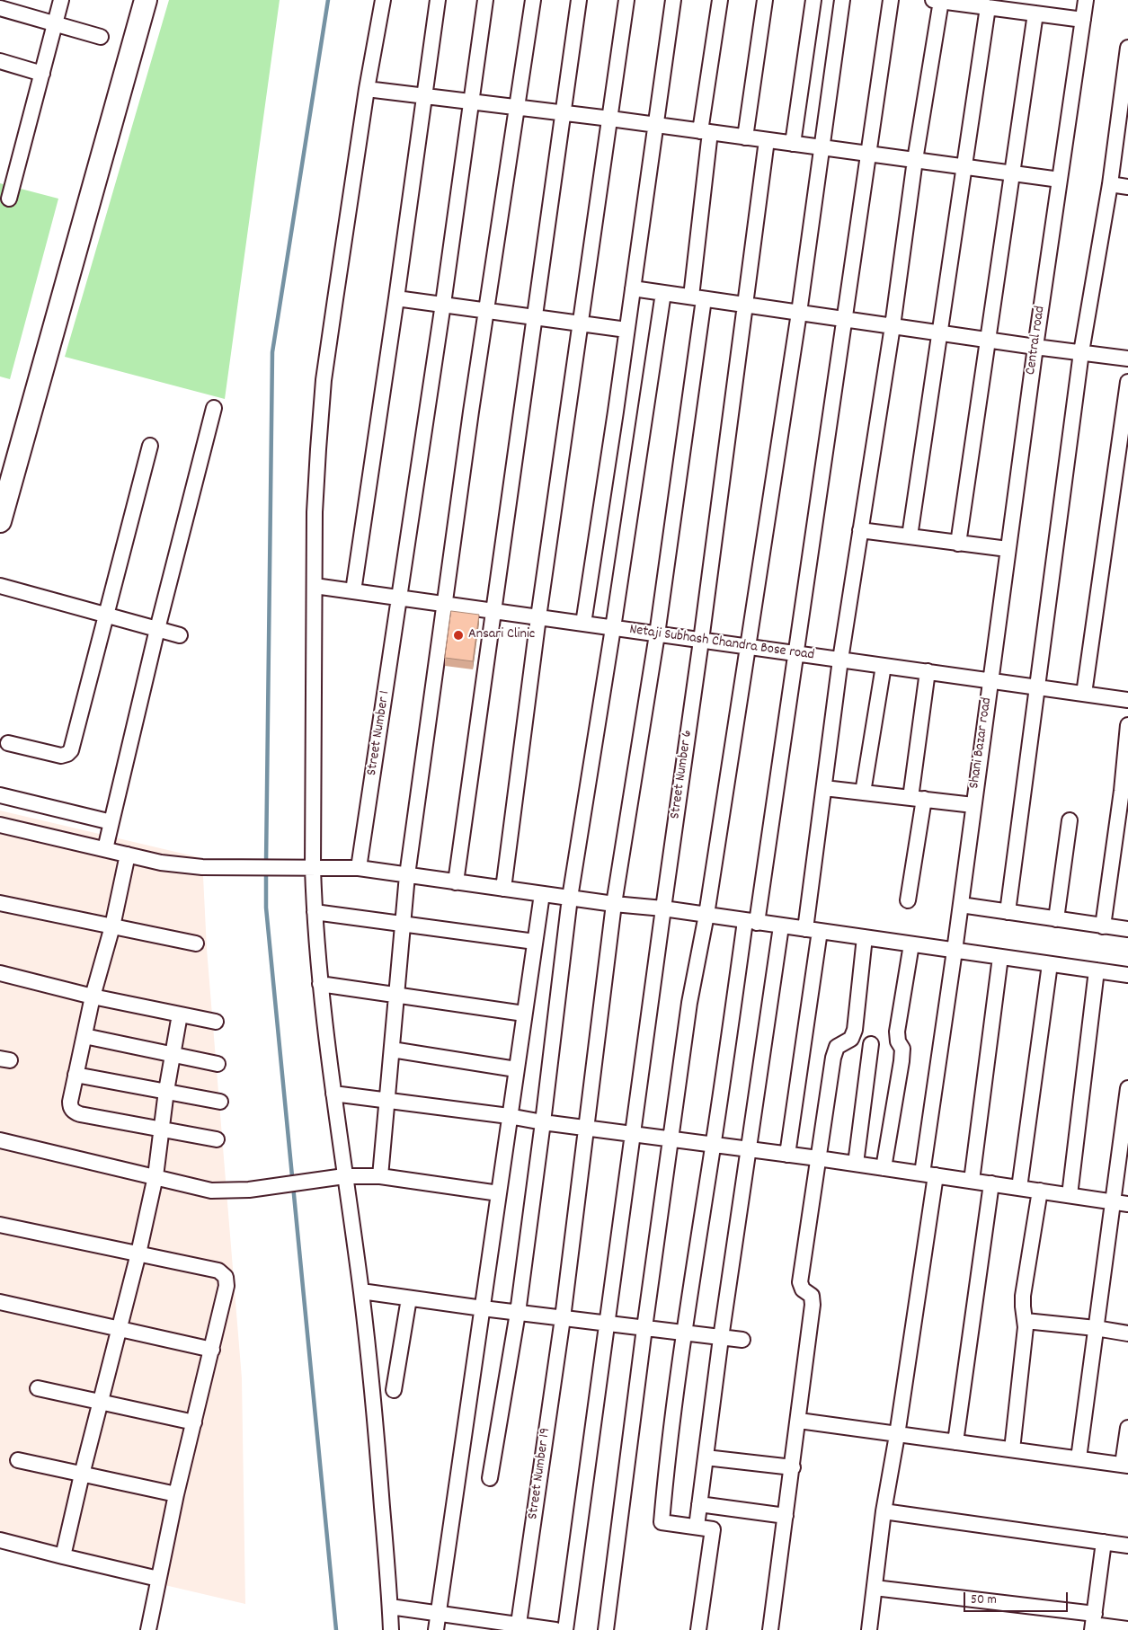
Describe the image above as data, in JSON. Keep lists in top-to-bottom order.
{
  "streets": {
    "street": [
      "Central road",
      "Netaji Subhash Chandra Bose road",
      "Street Number 1",
      "Shani Bazar road",
      "Street Number 6",
      "Street Number 19"
    ]
  },
  "crossings": [
    ["Central road", "Netaji Subhash Chandra Bose road"],
    ["Central road", "Shani Bazar road"],
    ["Netaji Subhash Chandra Bose road", "Street Number 1"],
    ["Netaji Subhash Chandra Bose road", "Shani Bazar road"],
    ["Netaji Subhash Chandra Bose road", "Street Number 6"],
    ["Netaji Subhash Chandra Bose road", "Street Number 19"]
  ],
  "places": ["Ansari Clinic"],
  "scale_bar": "50 m"
}
